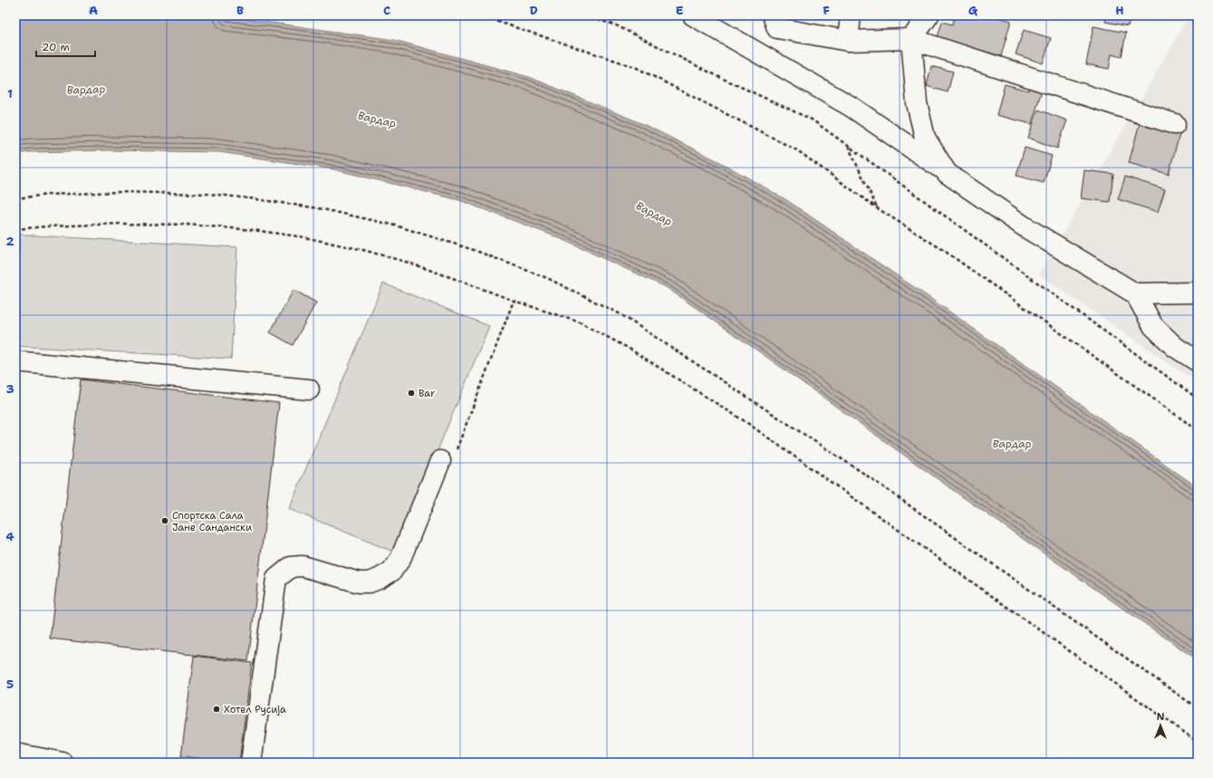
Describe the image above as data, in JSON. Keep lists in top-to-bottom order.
{
  "water": ["Вардар"],
  "places": ["Bar", "Спортска Сала Јане Сандански", "Хотел Русија"],
  "scale_bar": "20 m",
  "north": "top",
  "grid": {
    "columns": [
      "A",
      "B",
      "C",
      "D",
      "E",
      "F",
      "G",
      "H"
    ],
    "rows": [
      "1",
      "2",
      "3",
      "4",
      "5"
    ]
  }
}
